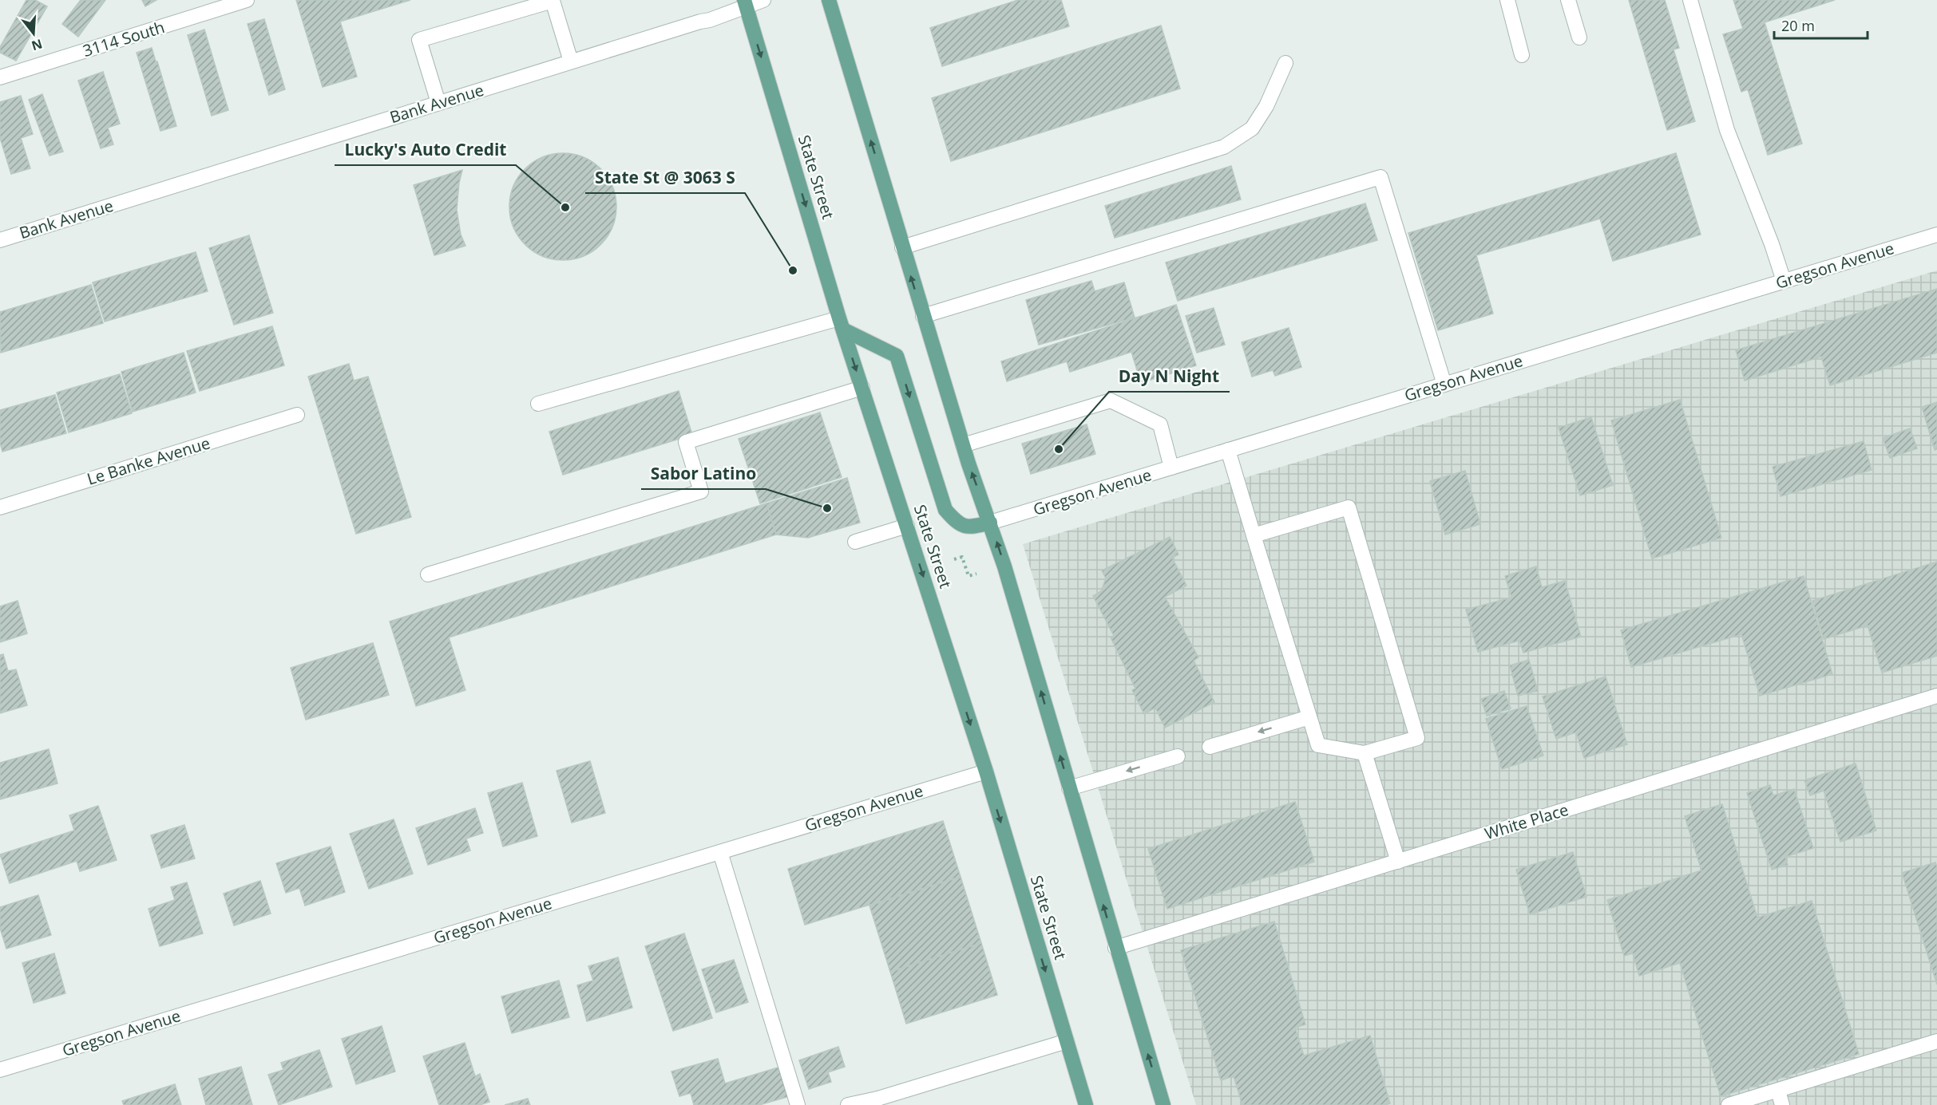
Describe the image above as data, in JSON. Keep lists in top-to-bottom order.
{
  "streets": {
    "main road": ["State Street"],
    "street": [
      "3114 South",
      "Bank Avenue",
      "Gregson Avenue",
      "Le Banke Avenue",
      "White Place"
    ]
  },
  "crossings": [
    ["Bank Avenue", "State Street"],
    ["State Street", "Gregson Avenue"]
  ],
  "places": [
    "Lucky's Auto Credit",
    "State St @ 3063 S",
    "Day N Night",
    "Sabor Latino"
  ],
  "scale_bar": "20 m",
  "north": "bottom"
}
